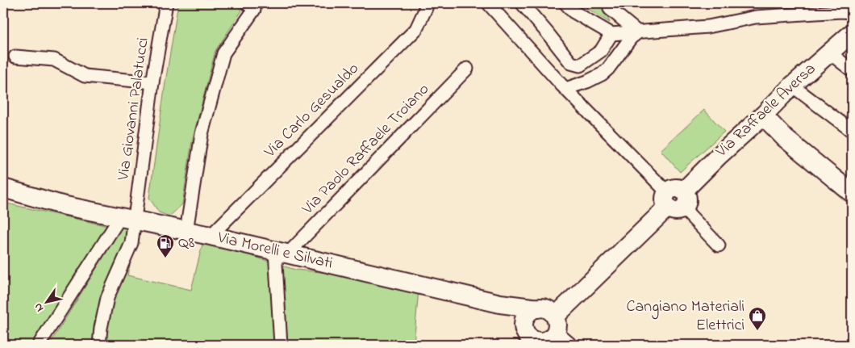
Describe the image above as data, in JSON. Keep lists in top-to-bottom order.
{
  "streets": {
    "main road": ["Via Raffaele Aversa", "Via Morelli e Silvati"],
    "street": ["Via Giovanni Palatucci", "Via Carlo Gesualdo", "Via Paolo Raffaele Troiano"]
  },
  "crossings": [
    ["Via Giovanni Palatucci", "Via Morelli e Silvati"],
    ["Via Carlo Gesualdo", "Via Morelli e Silvati"],
    ["Via Raffaele Aversa", "Via Morelli e Silvati"],
    ["Via Paolo Raffaele Troiano", "Via Morelli e Silvati"]
  ],
  "places": {
    "fuel station": ["Q8"],
    "shop": ["Cangiano Materiali Elettrici"]
  },
  "north": "bottom left"
}
